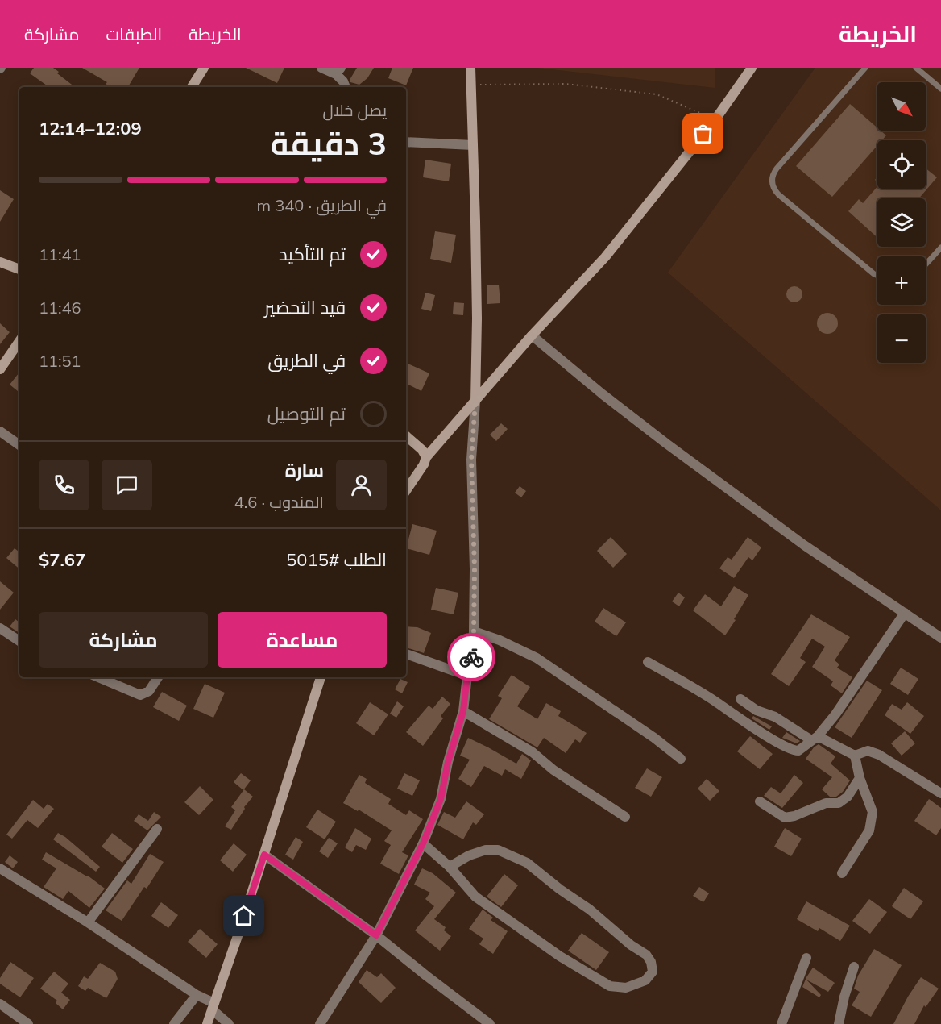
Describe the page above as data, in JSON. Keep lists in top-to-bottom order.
{
  "north": "bottom right",
  "page": {
    "header": "الخريطة",
    "nav": ["الخريطة", "الطبقات", "مشاركة"],
    "map_buttons": ["+", "−"],
    "heading": ["3 دقيقة", "يصل خلال", "12:09–12:14"],
    "panel": [
      "سارة",
      "المندوب · 4.6",
      "الطلب #5015",
      "$7.67"
    ],
    "bar": "في الطريق · 340 m",
    "list": [
      ["تم التأكيد", "11:41"],
      ["قيد التحضير", "11:46"],
      ["في الطريق", "11:51"],
      "تم التوصيل"
    ],
    "buttons": ["مساعدة", "مشاركة"]
  }
}
